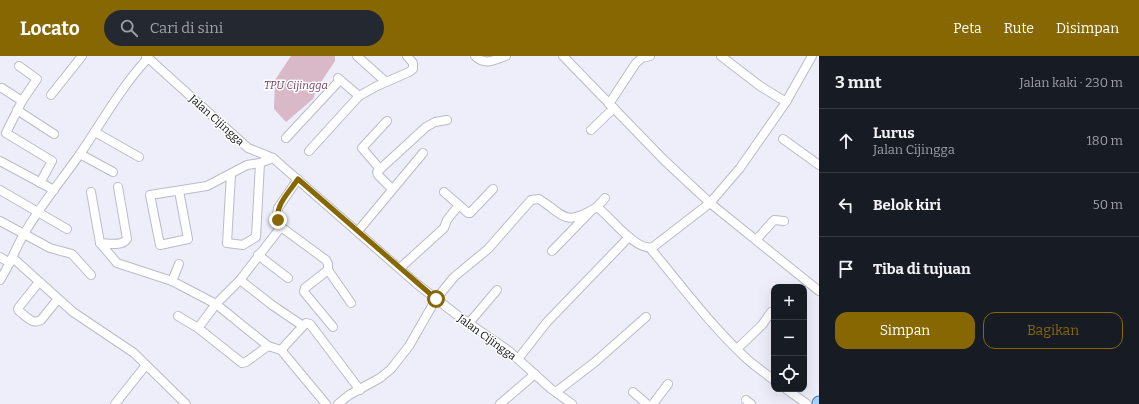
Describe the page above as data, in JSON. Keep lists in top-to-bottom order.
{
  "streets": {
    "street": ["Jalan Cijingga"]
  },
  "parks": ["TPU Cijingga"],
  "page": {
    "header": "Locato",
    "search": "Cari di sini",
    "nav": ["Peta", "Rute", "Disimpan"],
    "heading": ["3 mnt", "Jalan kaki · 230 m"],
    "list": [
      ["Lurus", "Jalan Cijingga", "180 m"],
      ["Belok kiri", "50 m"],
      "Tiba di tujuan"
    ],
    "map_buttons": ["+", "−"],
    "buttons": ["Simpan", "Bagikan"]
  }
}
